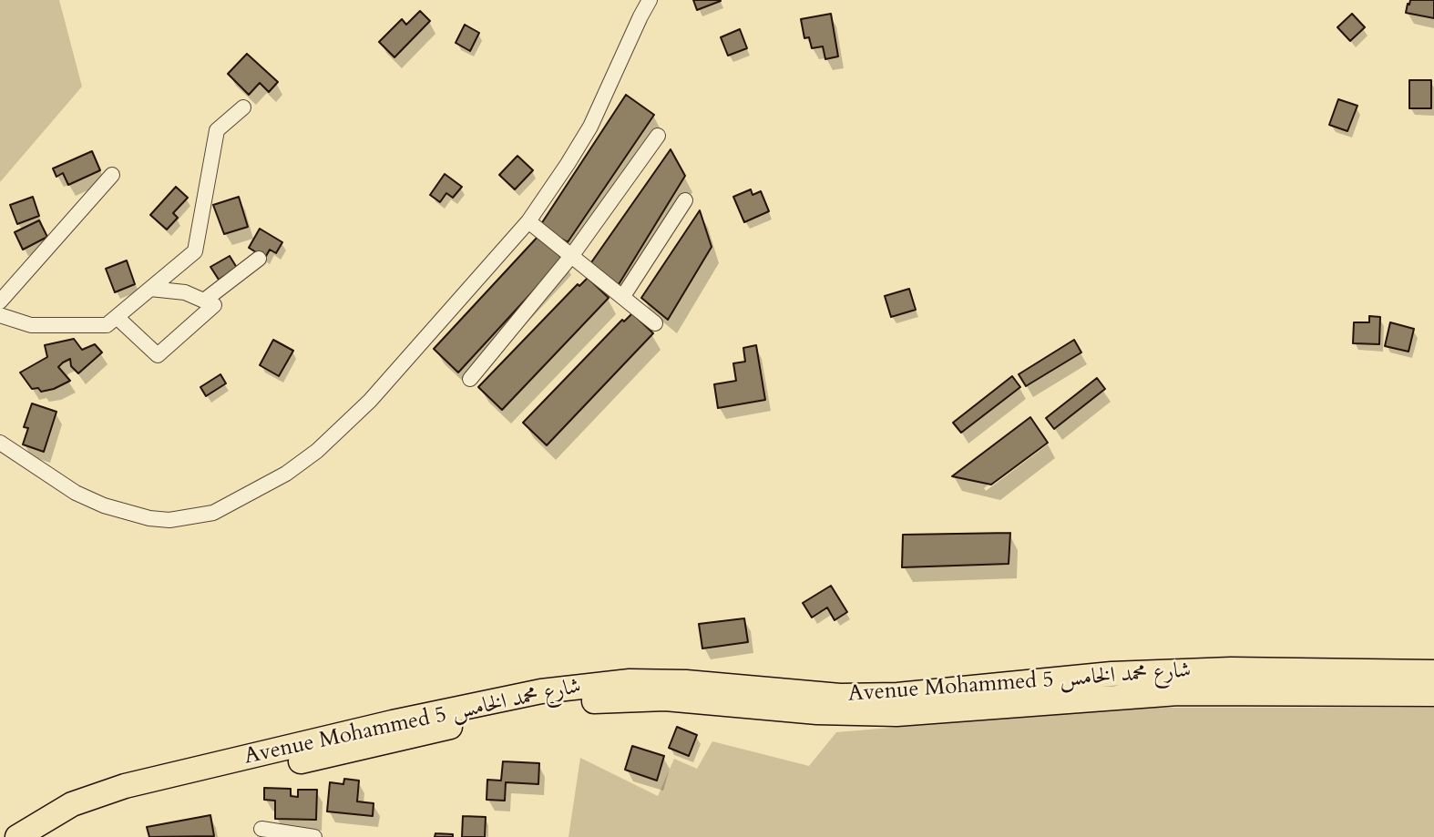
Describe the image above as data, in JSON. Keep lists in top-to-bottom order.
{
  "streets": {
    "main road": ["Avenue Mohammed 5 شارع محمد الخامس"]
  }
}
